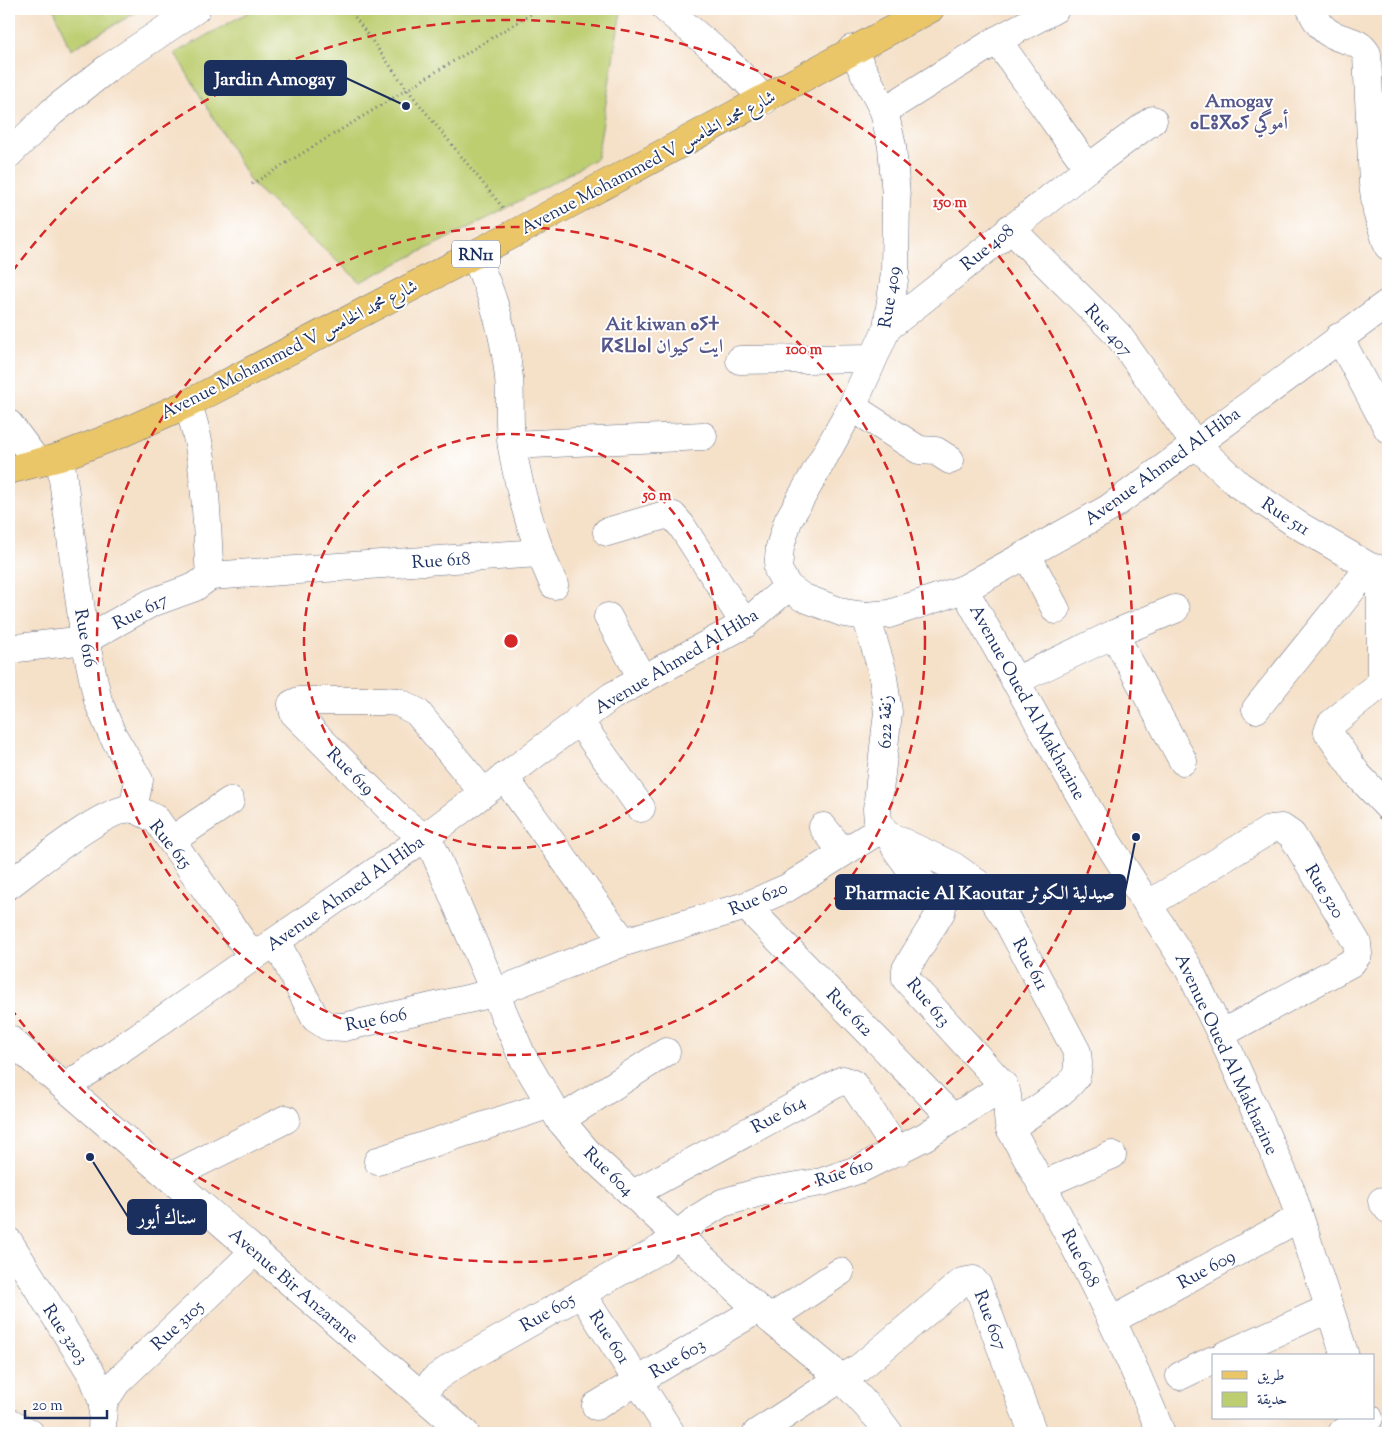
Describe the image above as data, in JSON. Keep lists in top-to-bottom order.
{
  "streets": {
    "main road": ["Avenue Mohammed V شارع محمد الخامس", "RN11"],
    "street": [
      "Rue 408",
      "Rue 409",
      "Rue 407",
      "Avenue Ahmed Al Hiba",
      "Rue 511",
      "Rue 618",
      "Rue 617",
      "Rue 616",
      "Avenue Oued Al Makhazine",
      "زنقة 622",
      "Rue 619",
      "Rue 615",
      "Rue 520",
      "Rue 620",
      "Rue 611",
      "Rue 613",
      "Rue 612",
      "Rue 606",
      "Rue 614",
      "Rue 604",
      "Rue 610",
      "Rue 608",
      "Rue 609",
      "Avenue Bir Anzarane",
      "Rue 605",
      "Rue 607",
      "Rue 3105",
      "Rue 3203",
      "Rue 601",
      "Rue 603"
    ]
  },
  "crossings": [
    ["Avenue Mohammed V شارع محمد الخامس", "Rue 409"],
    ["Avenue Mohammed V شارع محمد الخامس", "Rue 616"],
    ["Rue 408", "Rue 409"],
    ["Rue 408", "Rue 407"],
    ["Rue 409", "Avenue Ahmed Al Hiba"],
    ["Rue 407", "Avenue Ahmed Al Hiba"],
    ["Rue 407", "Rue 511"],
    ["Avenue Ahmed Al Hiba", "Rue 511"],
    ["Avenue Ahmed Al Hiba", "Avenue Oued Al Makhazine"],
    ["Avenue Ahmed Al Hiba", "زنقة 622"],
    ["Avenue Ahmed Al Hiba", "Rue 619"],
    ["Avenue Ahmed Al Hiba", "Rue 615"],
    ["Avenue Ahmed Al Hiba", "Rue 606"],
    ["Avenue Ahmed Al Hiba", "Rue 604"],
    ["Avenue Ahmed Al Hiba", "Avenue Bir Anzarane"],
    ["Rue 618", "Rue 617"],
    ["Rue 617", "Rue 616"],
    ["Rue 616", "Rue 615"],
    ["Avenue Oued Al Makhazine", "Rue 520"],
    ["Avenue Oued Al Makhazine", "Rue 609"],
    ["زنقة 622", "Rue 620"],
    ["زنقة 622", "Rue 611"],
    ["زنقة 622", "Rue 613"],
    ["Rue 619", "Rue 604"],
    ["Rue 620", "Rue 611"],
    ["Rue 620", "Rue 613"],
    ["Rue 620", "Rue 612"],
    ["Rue 620", "Rue 606"],
    ["Rue 620", "Rue 604"],
    ["Rue 611", "Rue 613"],
    ["Rue 611", "Rue 608"],
    ["Rue 613", "Rue 610"],
    ["Rue 613", "Rue 608"],
    ["Rue 612", "Rue 610"],
    ["Rue 606", "Rue 604"],
    ["Rue 614", "Rue 604"],
    ["Rue 614", "Rue 610"],
    ["Rue 604", "Rue 610"],
    ["Rue 604", "Rue 605"],
    ["Rue 604", "Rue 607"],
    ["Rue 604", "Rue 603"],
    ["Rue 610", "Rue 608"],
    ["Rue 610", "Rue 605"],
    ["Rue 608", "Rue 609"],
    ["Avenue Bir Anzarane", "Rue 605"],
    ["Avenue Bir Anzarane", "Rue 3105"],
    ["Rue 605", "Rue 601"],
    ["Rue 3105", "Rue 3203"],
    ["Rue 601", "Rue 603"]
  ],
  "districts": ["Amogay ⴰⵎⵓⴳⴰⵢ أموگي", "Ait kiwan ⴰⵢⵜ ⴽⵉⵡⴰⵏ ايت كيوان"],
  "places": ["Jardin Amogay", "Pharmacie Al Kaoutar صيدلية الكوثر", "سناك أيور"],
  "legend": ["طريق", "حديقة"],
  "scale_bar": "20 m",
  "rings": ["150 m", "100 m", "50 m"]
}
